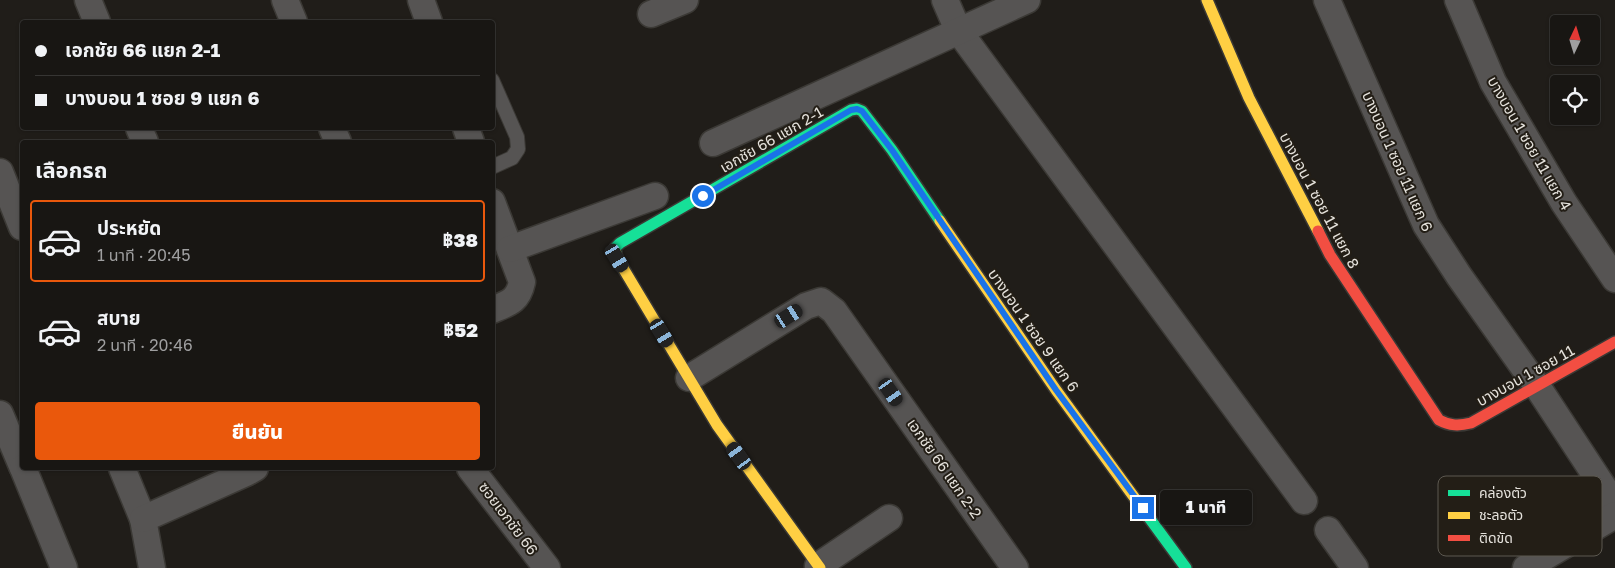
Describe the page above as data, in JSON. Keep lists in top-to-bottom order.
{
  "streets": {
    "street": [
      "เอกชัย 66 แยก 2-1",
      "บางบอน 1 ซอย 11 แยก 4",
      "บางบอน 1 ซอย 11 แยก 6",
      "บางบอน 1 ซอย 11 แยก 8",
      "บางบอน 1 ซอย 9 แยก 6",
      "บางบอน 1 ซอย 11",
      "เอกชัย 66 แยก 2-2",
      "ซอยเอกชัย 66"
    ]
  },
  "crossings": [
    ["เอกชัย 66 แยก 2-1", "บางบอน 1 ซอย 9 แยก 6"],
    ["เอกชัย 66 แยก 2-1", "เอกชัย 66 แยก 2-2"],
    ["บางบอน 1 ซอย 11 แยก 6", "บางบอน 1 ซอย 11"],
    ["บางบอน 1 ซอย 11 แยก 8", "บางบอน 1 ซอย 11"]
  ],
  "legend": ["คล่องตัว", "ชะลอตัว", "ติดขัด"],
  "north": "top",
  "page": {
    "banner": ["เอกชัย 66 แยก 2-1", "บางบอน 1 ซอย 9 แยก 6"],
    "heading": "เลือกรถ",
    "list": [
      {
        "name": "ประหยัด",
        "note": "1 นาที · 20:45",
        "value": "฿38"
      },
      {
        "name": "สบาย",
        "note": "2 นาที · 20:46",
        "value": "฿52"
      }
    ],
    "buttons": "ยืนยัน",
    "bubble": "1 นาที"
  }
}
